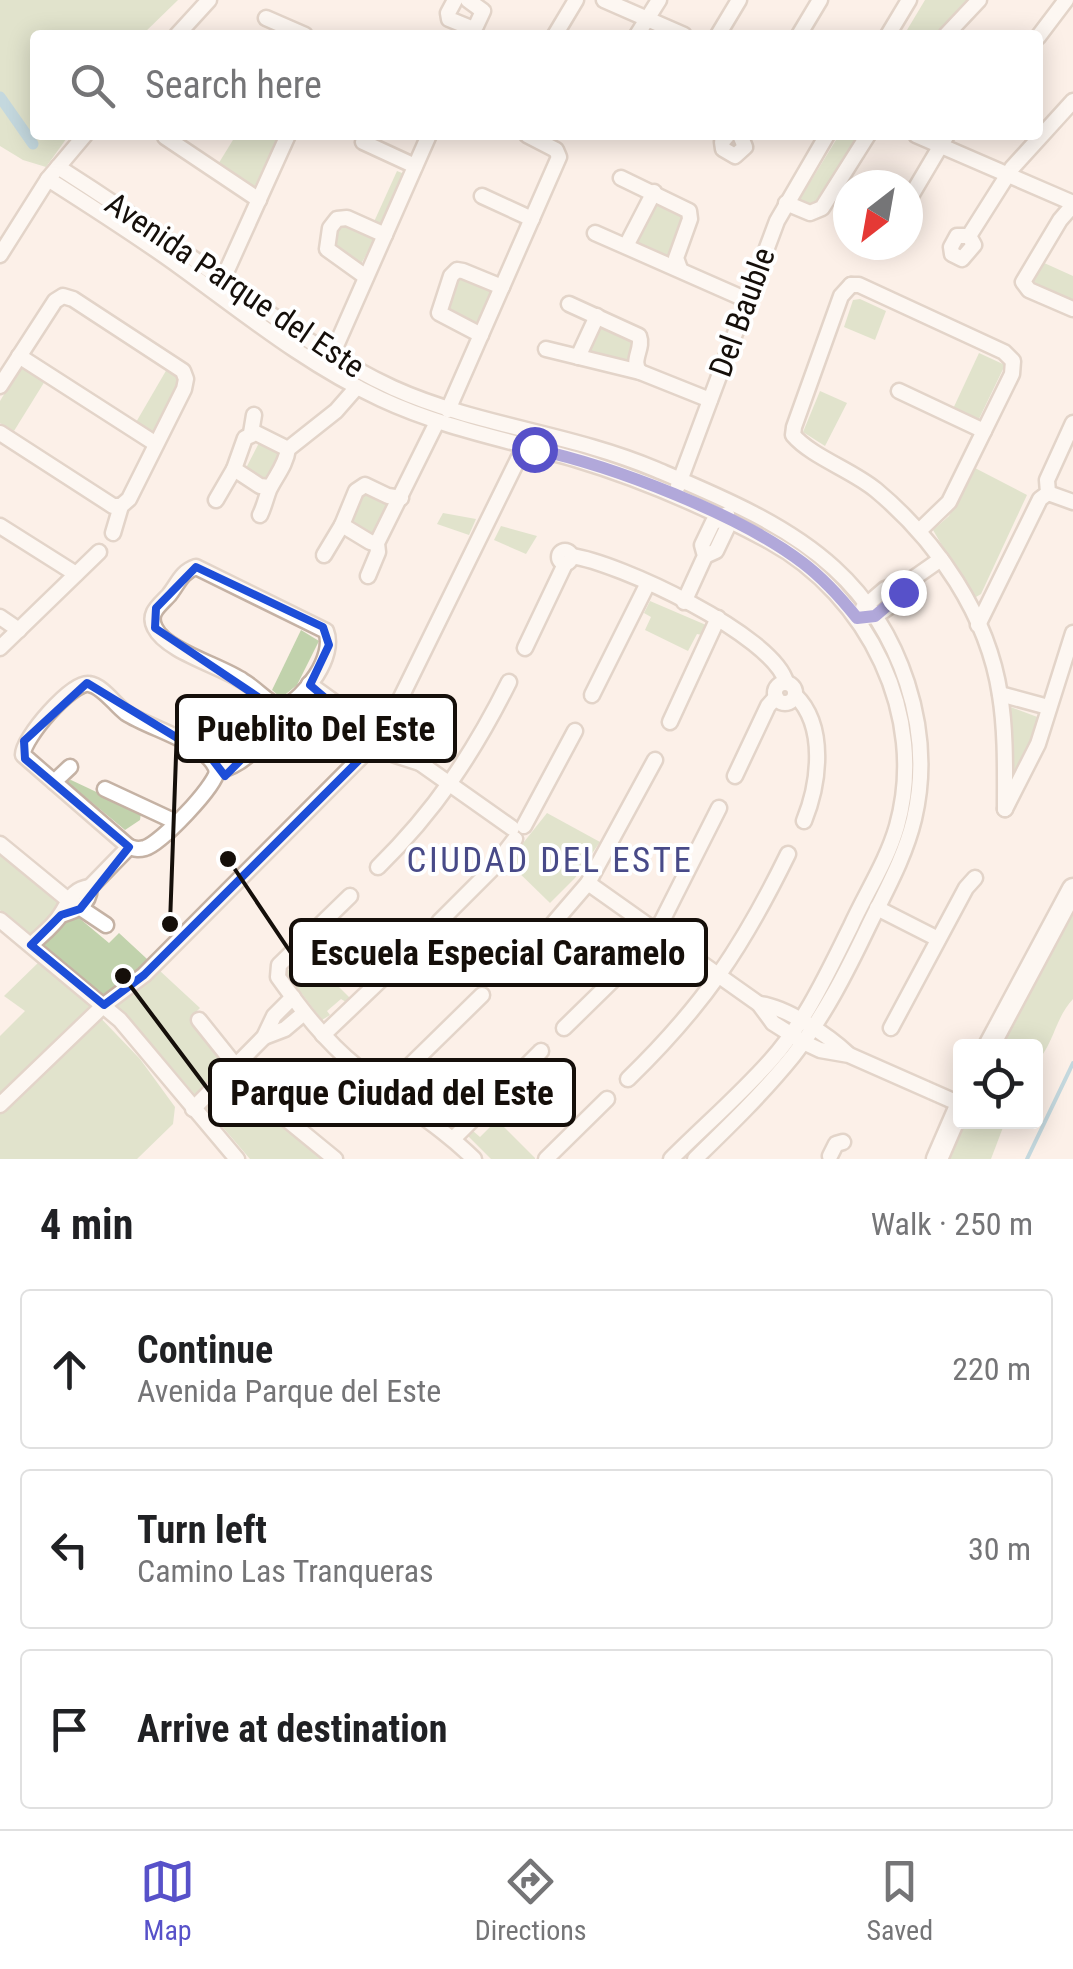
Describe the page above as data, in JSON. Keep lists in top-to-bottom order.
{
  "streets": {
    "street": ["Avenida Parque del Este", "Del Bauble"]
  },
  "crossings": [
    ["Avenida Parque del Este", "Del Bauble"]
  ],
  "districts": ["CIUDAD DEL ESTE"],
  "places": ["Escuela Especial Caramelo", "Pueblito Del Este", "Parque Ciudad del Este"],
  "north": "bottom left",
  "page": {
    "search": "Search here",
    "heading": ["4 min", "Walk · 250 m"],
    "list": [
      ["Continue", "Avenida Parque del Este", "220 m"],
      ["Turn left", "Camino Las Tranqueras", "30 m"],
      "Arrive at destination"
    ],
    "nav": ["Map", "Directions", "Saved"]
  }
}
